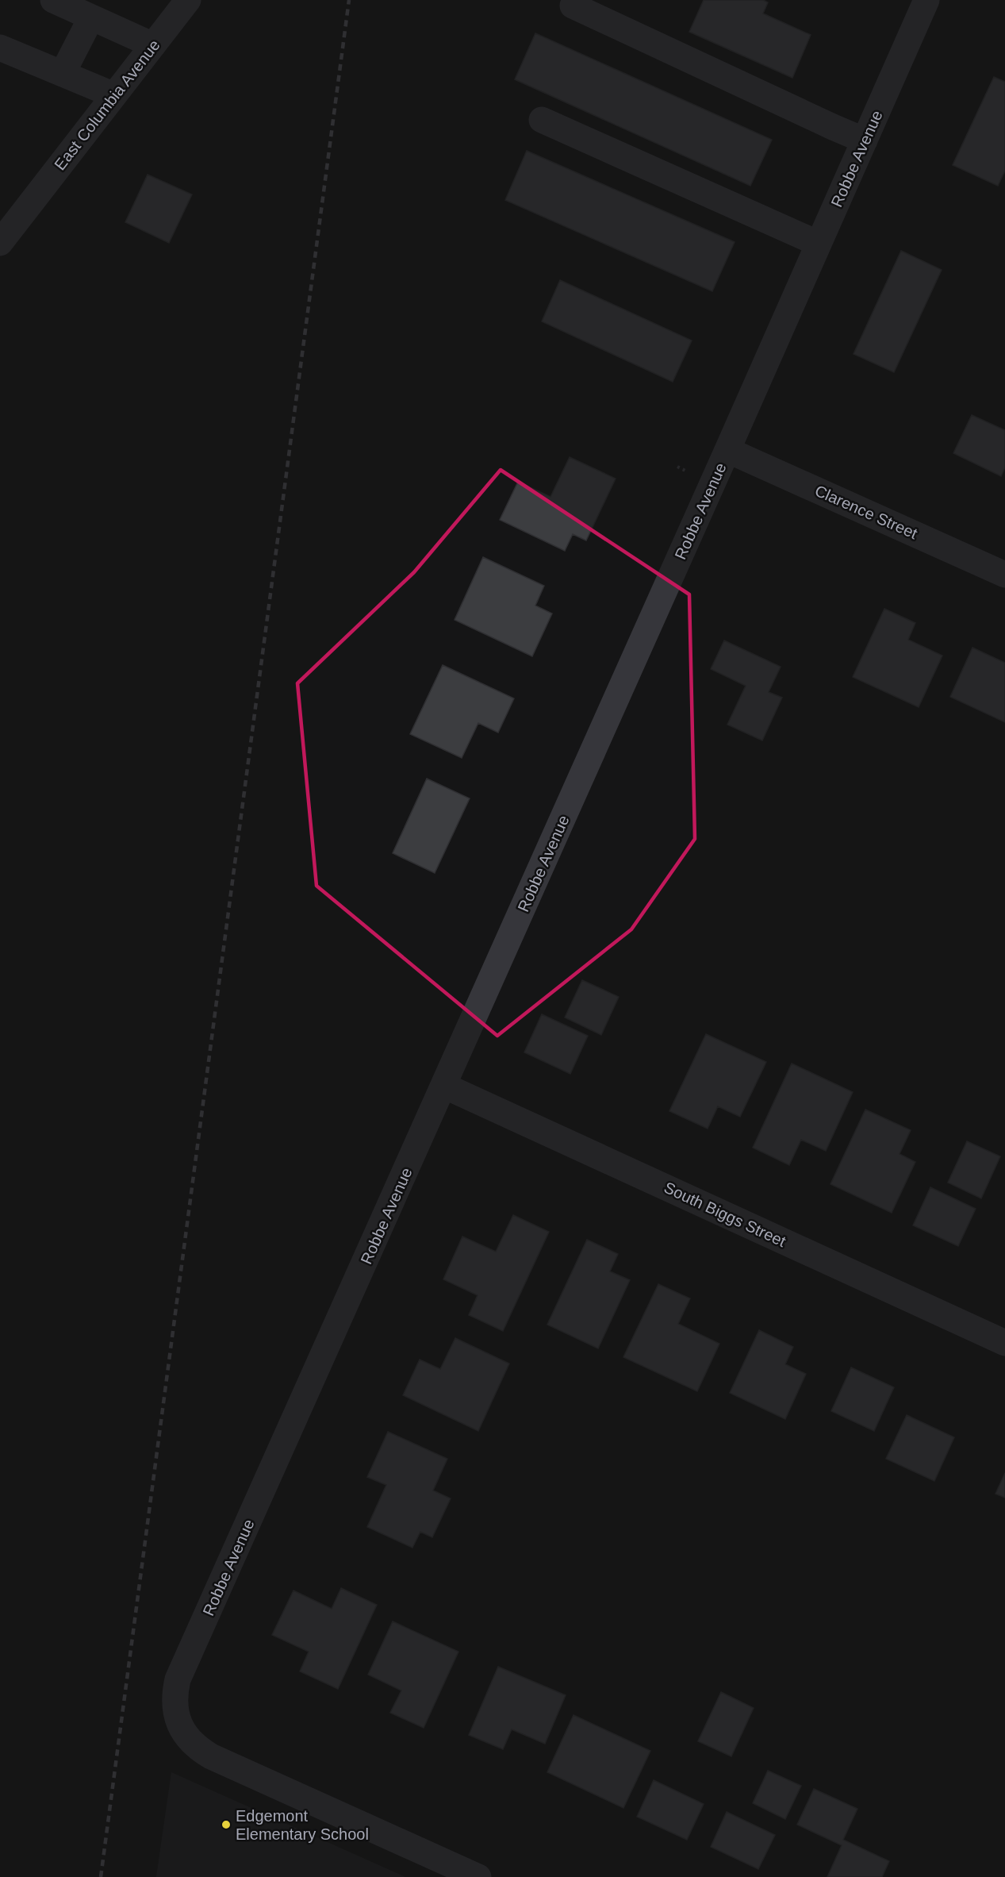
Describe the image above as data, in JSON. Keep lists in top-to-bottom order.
{
  "streets": {
    "street": [
      "East Columbia Avenue",
      "Robbe Avenue",
      "Clarence Street",
      "South Biggs Street"
    ]
  },
  "crossings": [
    ["Robbe Avenue", "Clarence Street"],
    ["Robbe Avenue", "South Biggs Street"]
  ],
  "places": ["Edgemont Elementary School"]
}
